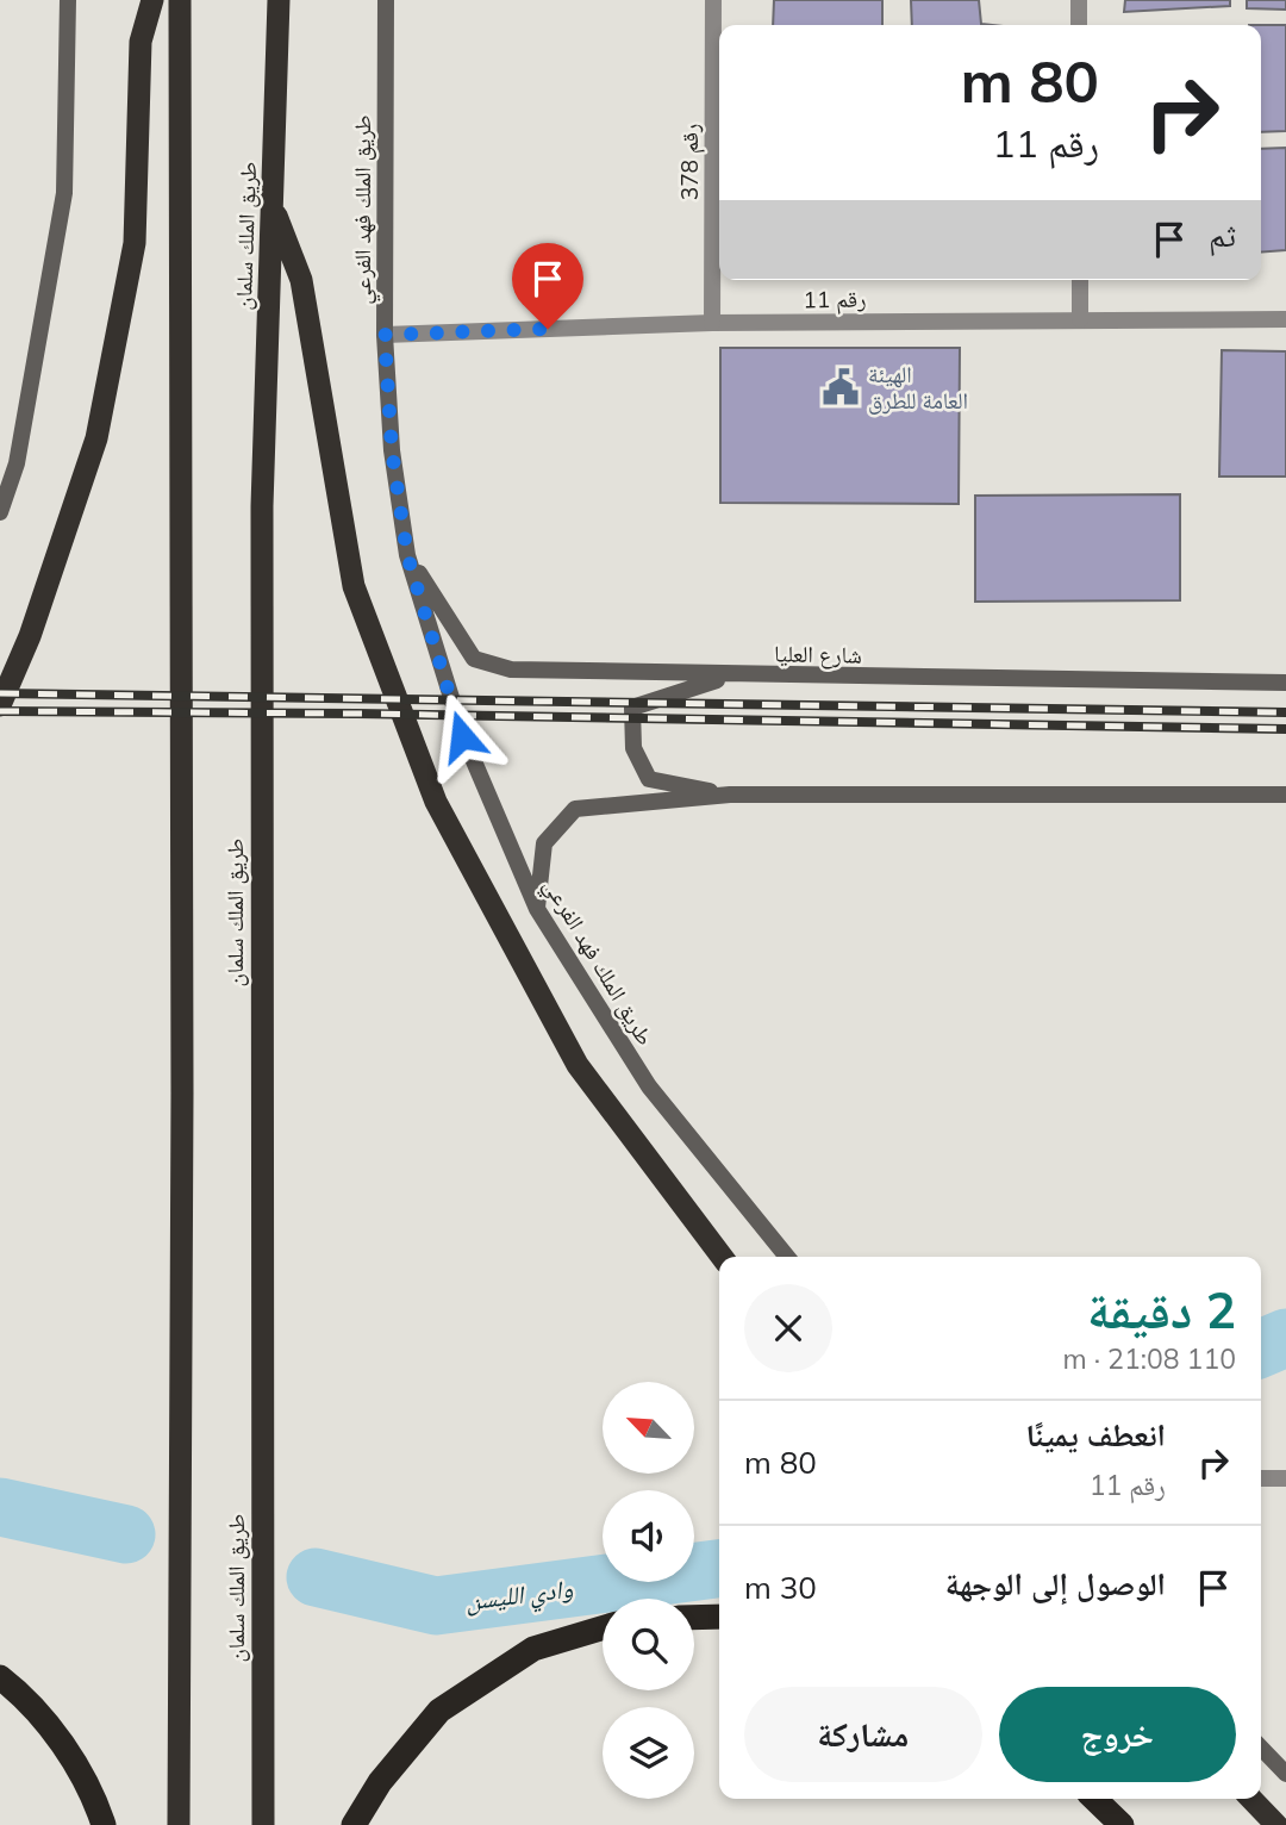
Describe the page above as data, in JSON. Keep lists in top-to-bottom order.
{
  "streets": {
    "highway": ["طريق الملك سلمان"],
    "main road": ["طريق الملك فهد الفرعي", "شارع العليا"],
    "street": ["رقم 378", "رقم 11"]
  },
  "crossings": [
    ["رقم 378", "رقم 11"],
    ["طريق الملك فهد الفرعي", "رقم 11"],
    ["طريق الملك فهد الفرعي", "شارع العليا"]
  ],
  "water": ["وادي الليسن"],
  "places": {
    "public building": ["الهيئة العامة للطرق"]
  },
  "north": "top left",
  "page": {
    "turn": ["80 m", "رقم 11"],
    "then": "ثم",
    "heading": ["2 دقيقة", "110 m · 21:08"],
    "list": [
      {
        "name": "انعطف يمينًا",
        "note": "رقم 11",
        "value": "80 m"
      },
      {
        "name": "الوصول إلى الوجهة",
        "value": "30 m"
      }
    ],
    "buttons": ["خروج", "مشاركة"]
  }
}
